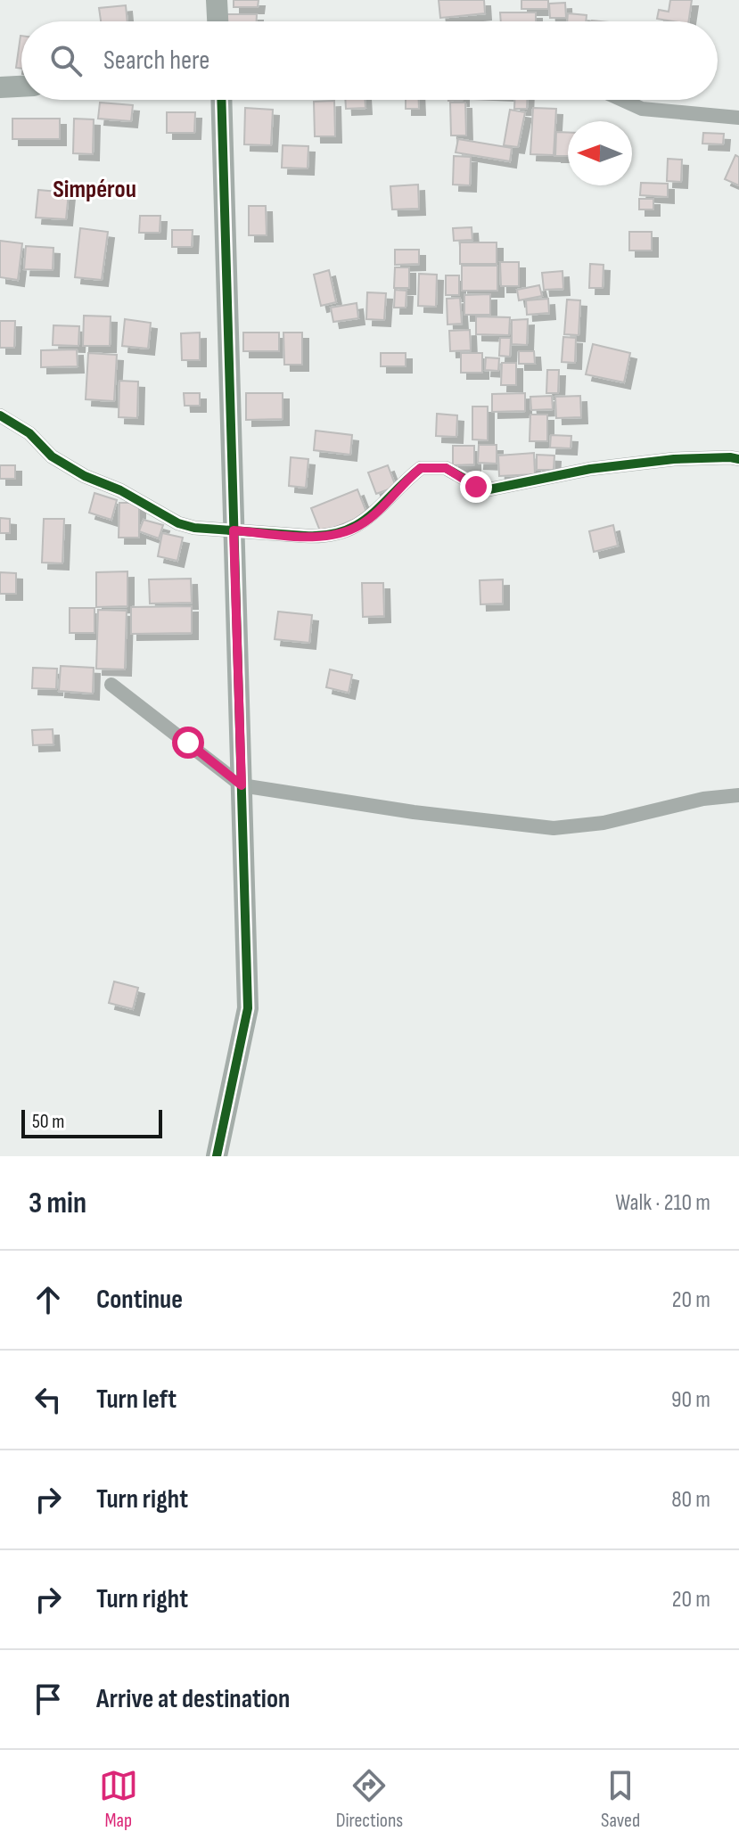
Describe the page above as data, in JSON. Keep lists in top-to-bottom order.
{
  "districts": ["Simpérou"],
  "scale_bar": "50 m",
  "north": "left",
  "page": {
    "search": "Search here",
    "scale": "50 m",
    "heading": ["3 min", "Walk · 210 m"],
    "list": [
      ["Continue", "20 m"],
      ["Turn left", "90 m"],
      ["Turn right", "80 m"],
      ["Turn right", "20 m"],
      "Arrive at destination"
    ],
    "nav": ["Map", "Directions", "Saved"]
  }
}
